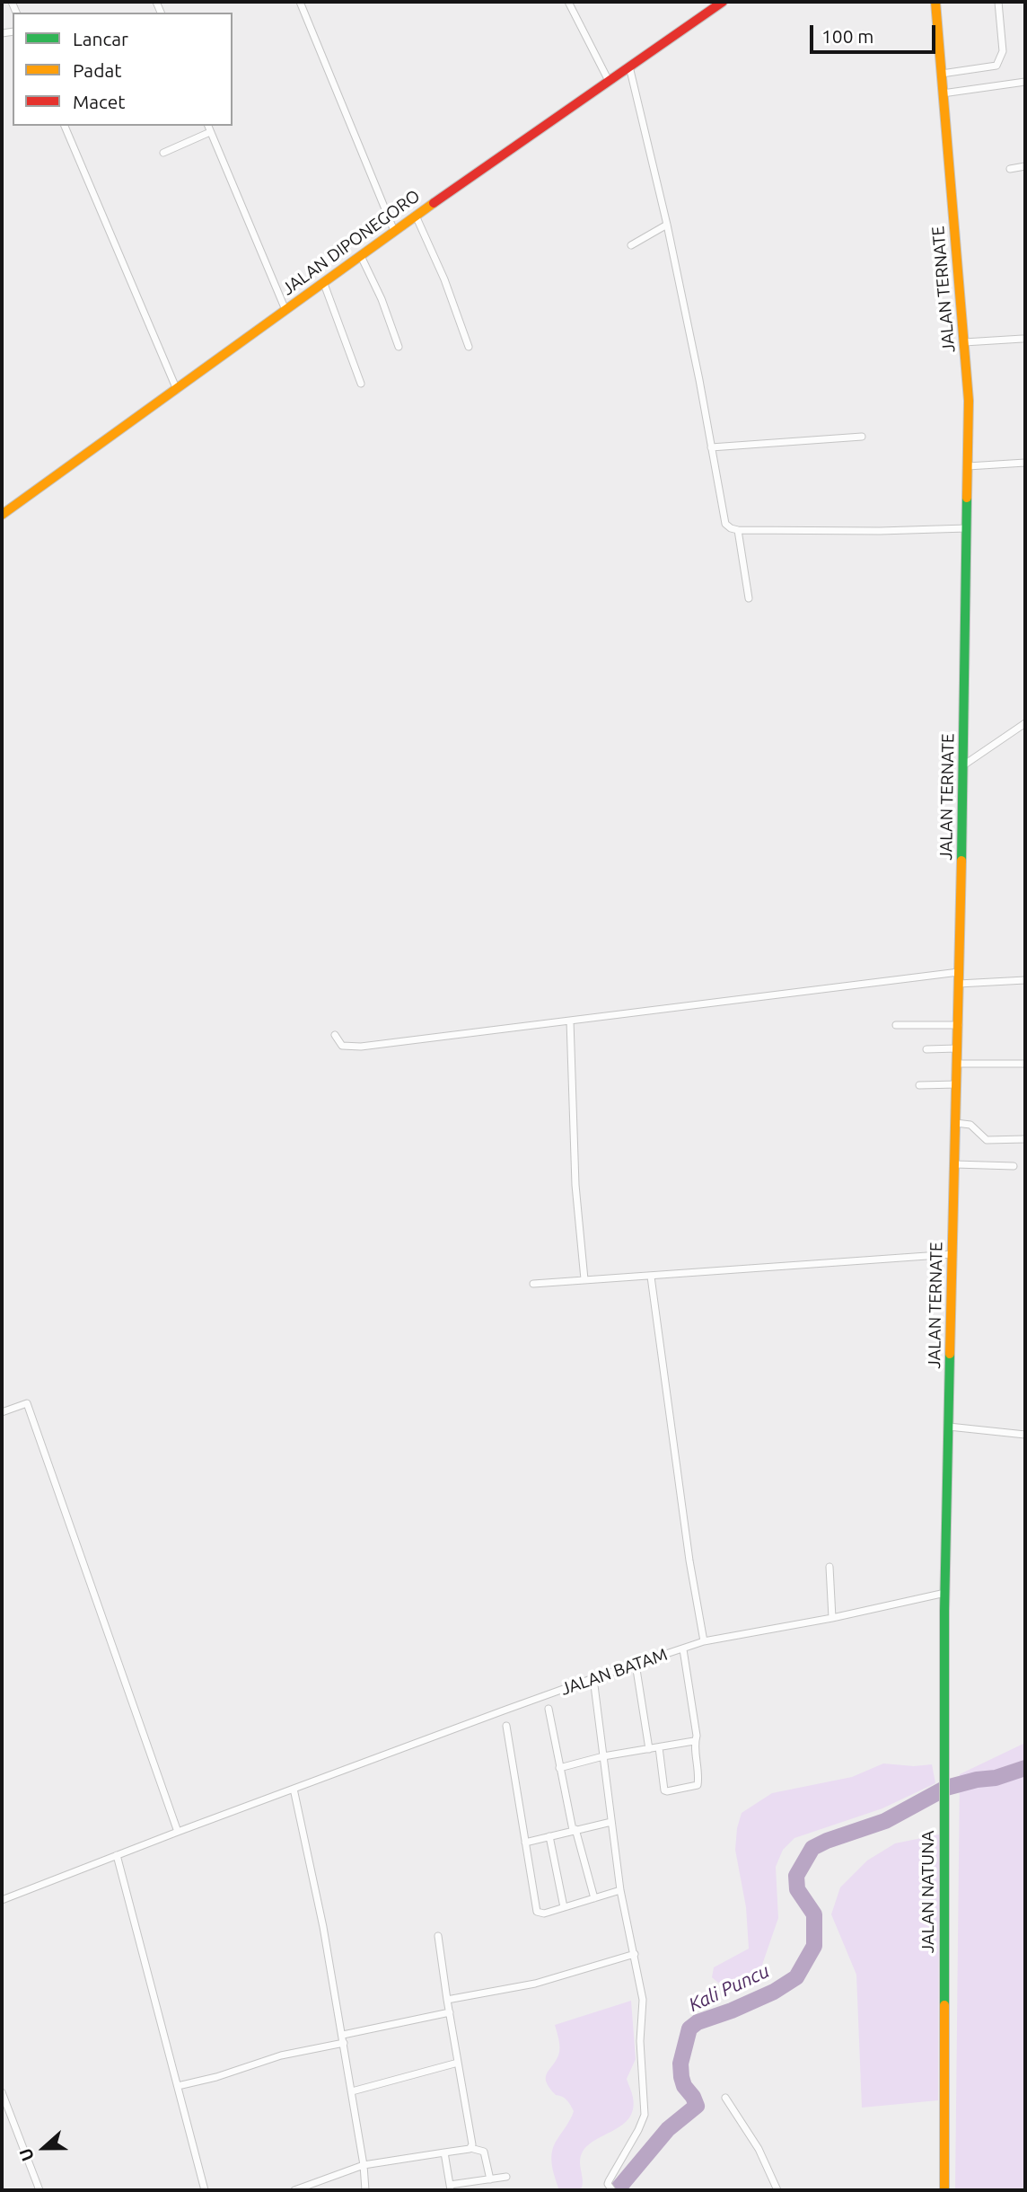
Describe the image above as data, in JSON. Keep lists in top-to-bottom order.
{
  "streets": {
    "street": [
      "JALAN DIPONEGORO",
      "JALAN TERNATE",
      "JALAN BATAM",
      "JALAN NATUNA"
    ]
  },
  "crossings": [
    ["JALAN TERNATE", "JALAN BATAM"],
    ["JALAN TERNATE", "JALAN NATUNA"],
    ["JALAN BATAM", "JALAN NATUNA"]
  ],
  "water": ["Kali Puncu"],
  "legend": ["Lancar", "Padat", "Macet"],
  "scale_bar": "100 m",
  "north": "left"
}
